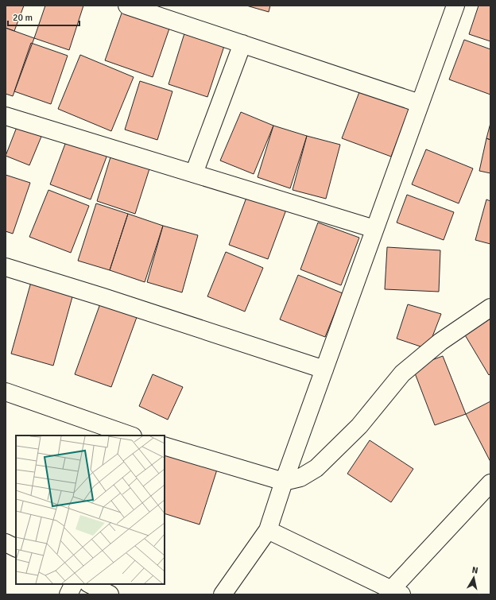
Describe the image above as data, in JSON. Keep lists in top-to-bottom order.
{
  "scale_bar": "20 m",
  "north": "top"
}
